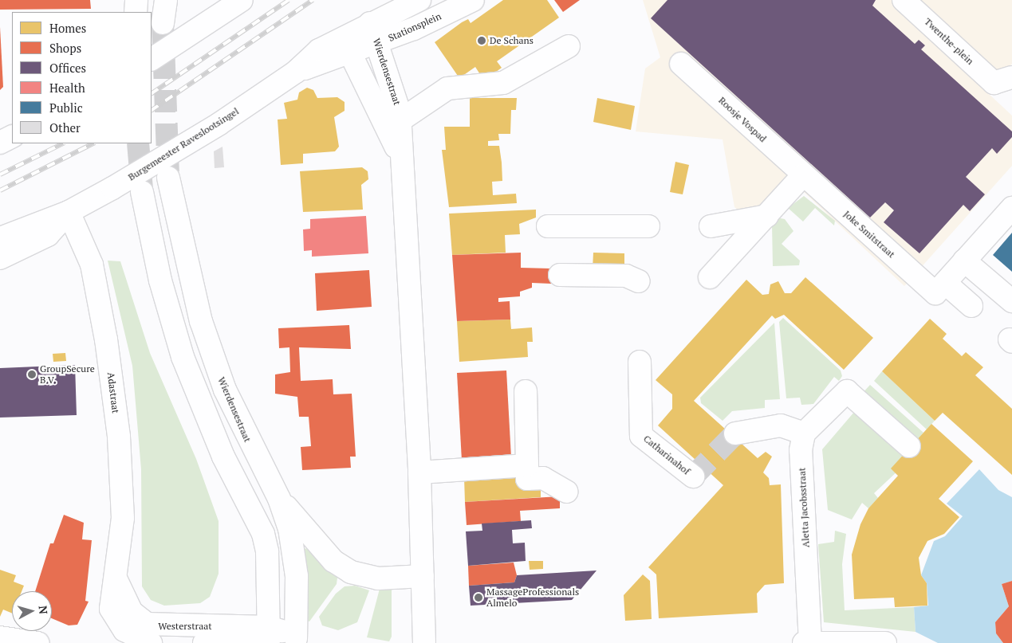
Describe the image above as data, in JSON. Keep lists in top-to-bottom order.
{
  "streets": {
    "main road": [
      "Stationsplein",
      "Twenthe-plein",
      "Wierdensestraat",
      "Roosje Vospad",
      "Burgemeester Raveslootsingel",
      "Joke Smitstraat",
      "Adastraat",
      "Catharinahof",
      "Aletta Jacobsstraat",
      "Westerstraat"
    ]
  },
  "crossings": [
    ["Stationsplein", "Wierdensestraat"],
    ["Stationsplein", "Burgemeester Raveslootsingel"],
    ["Wierdensestraat", "Burgemeester Raveslootsingel"],
    ["Wierdensestraat", "Westerstraat"],
    ["Roosje Vospad", "Joke Smitstraat"],
    ["Burgemeester Raveslootsingel", "Adastraat"],
    ["Adastraat", "Westerstraat"]
  ],
  "places": ["De Schans", "GroupSecure B.V.", "MassageProfessionals Almelo"],
  "legend": [
    "Homes",
    "Shops",
    "Offices",
    "Health",
    "Public",
    "Other"
  ],
  "north": "right"
}
